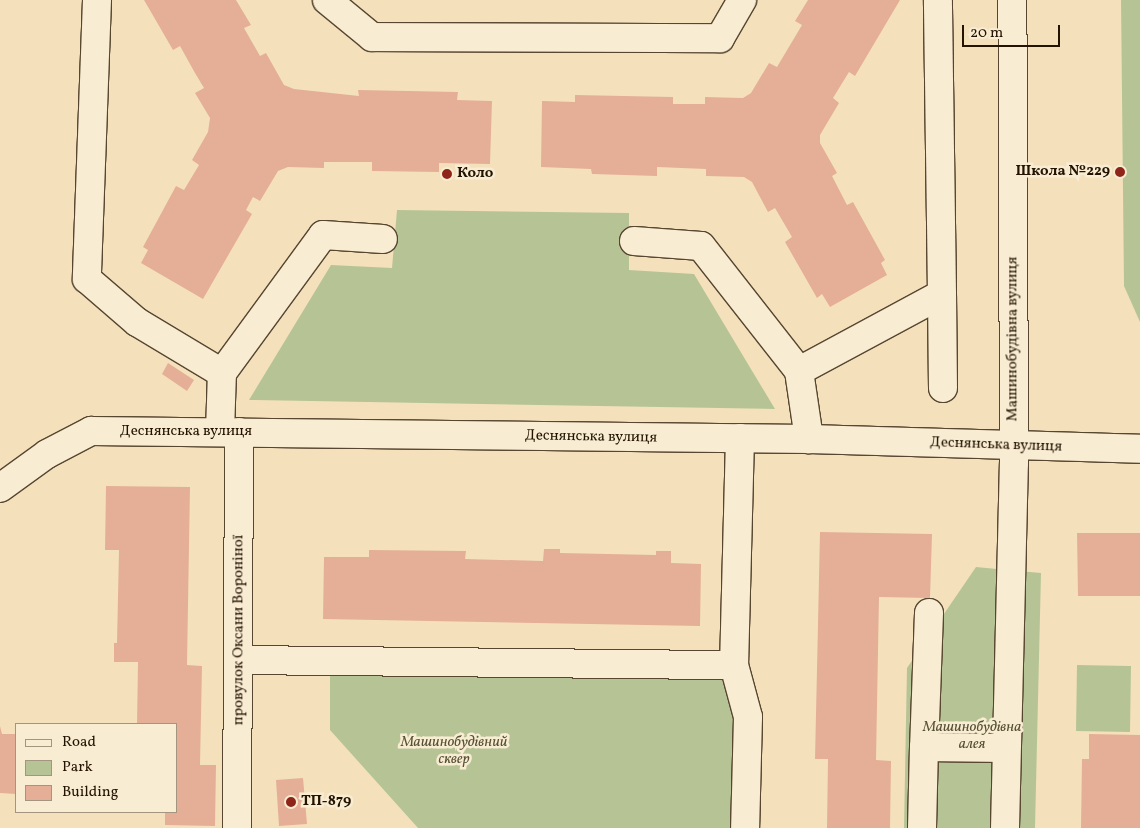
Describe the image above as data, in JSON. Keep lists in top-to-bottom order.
{
  "streets": {
    "street": ["Машинобудівна вулиця", "Деснянська вулиця", "провулок Оксани Вороніної"]
  },
  "crossings": [
    ["Машинобудівна вулиця", "Деснянська вулиця"],
    ["Деснянська вулиця", "провулок Оксани Вороніної"]
  ],
  "parks": ["Машинобудівна алея", "Машинобудівний сквер"],
  "places": ["Школа №229", "Коло", "ТП-879"],
  "legend": ["Road", "Park", "Building"],
  "scale_bar": "20 m"
}
